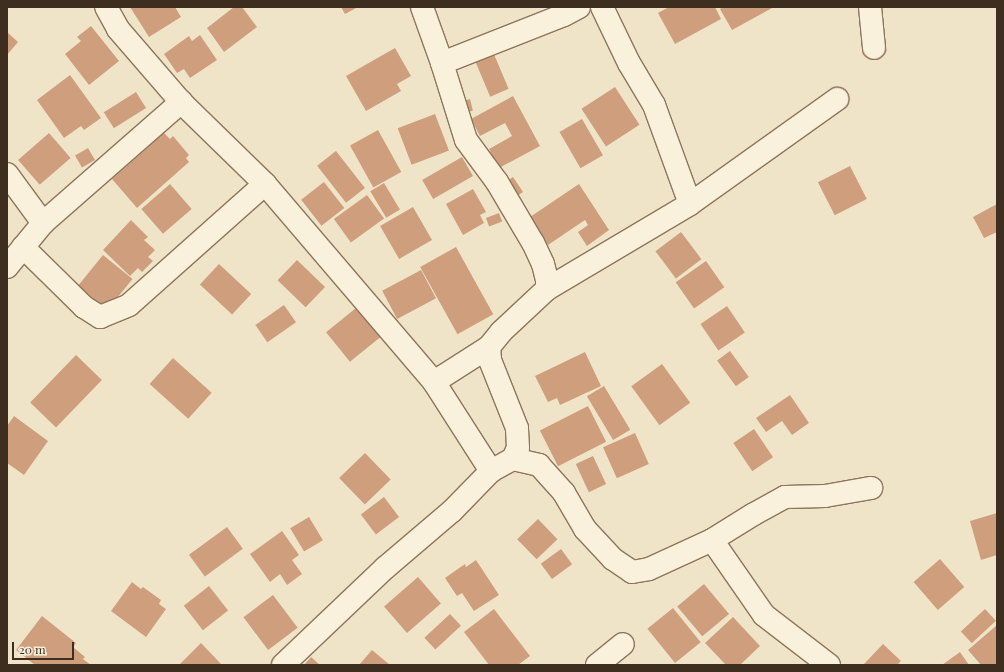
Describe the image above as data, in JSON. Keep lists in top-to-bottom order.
{
  "scale_bar": "20 m"
}
